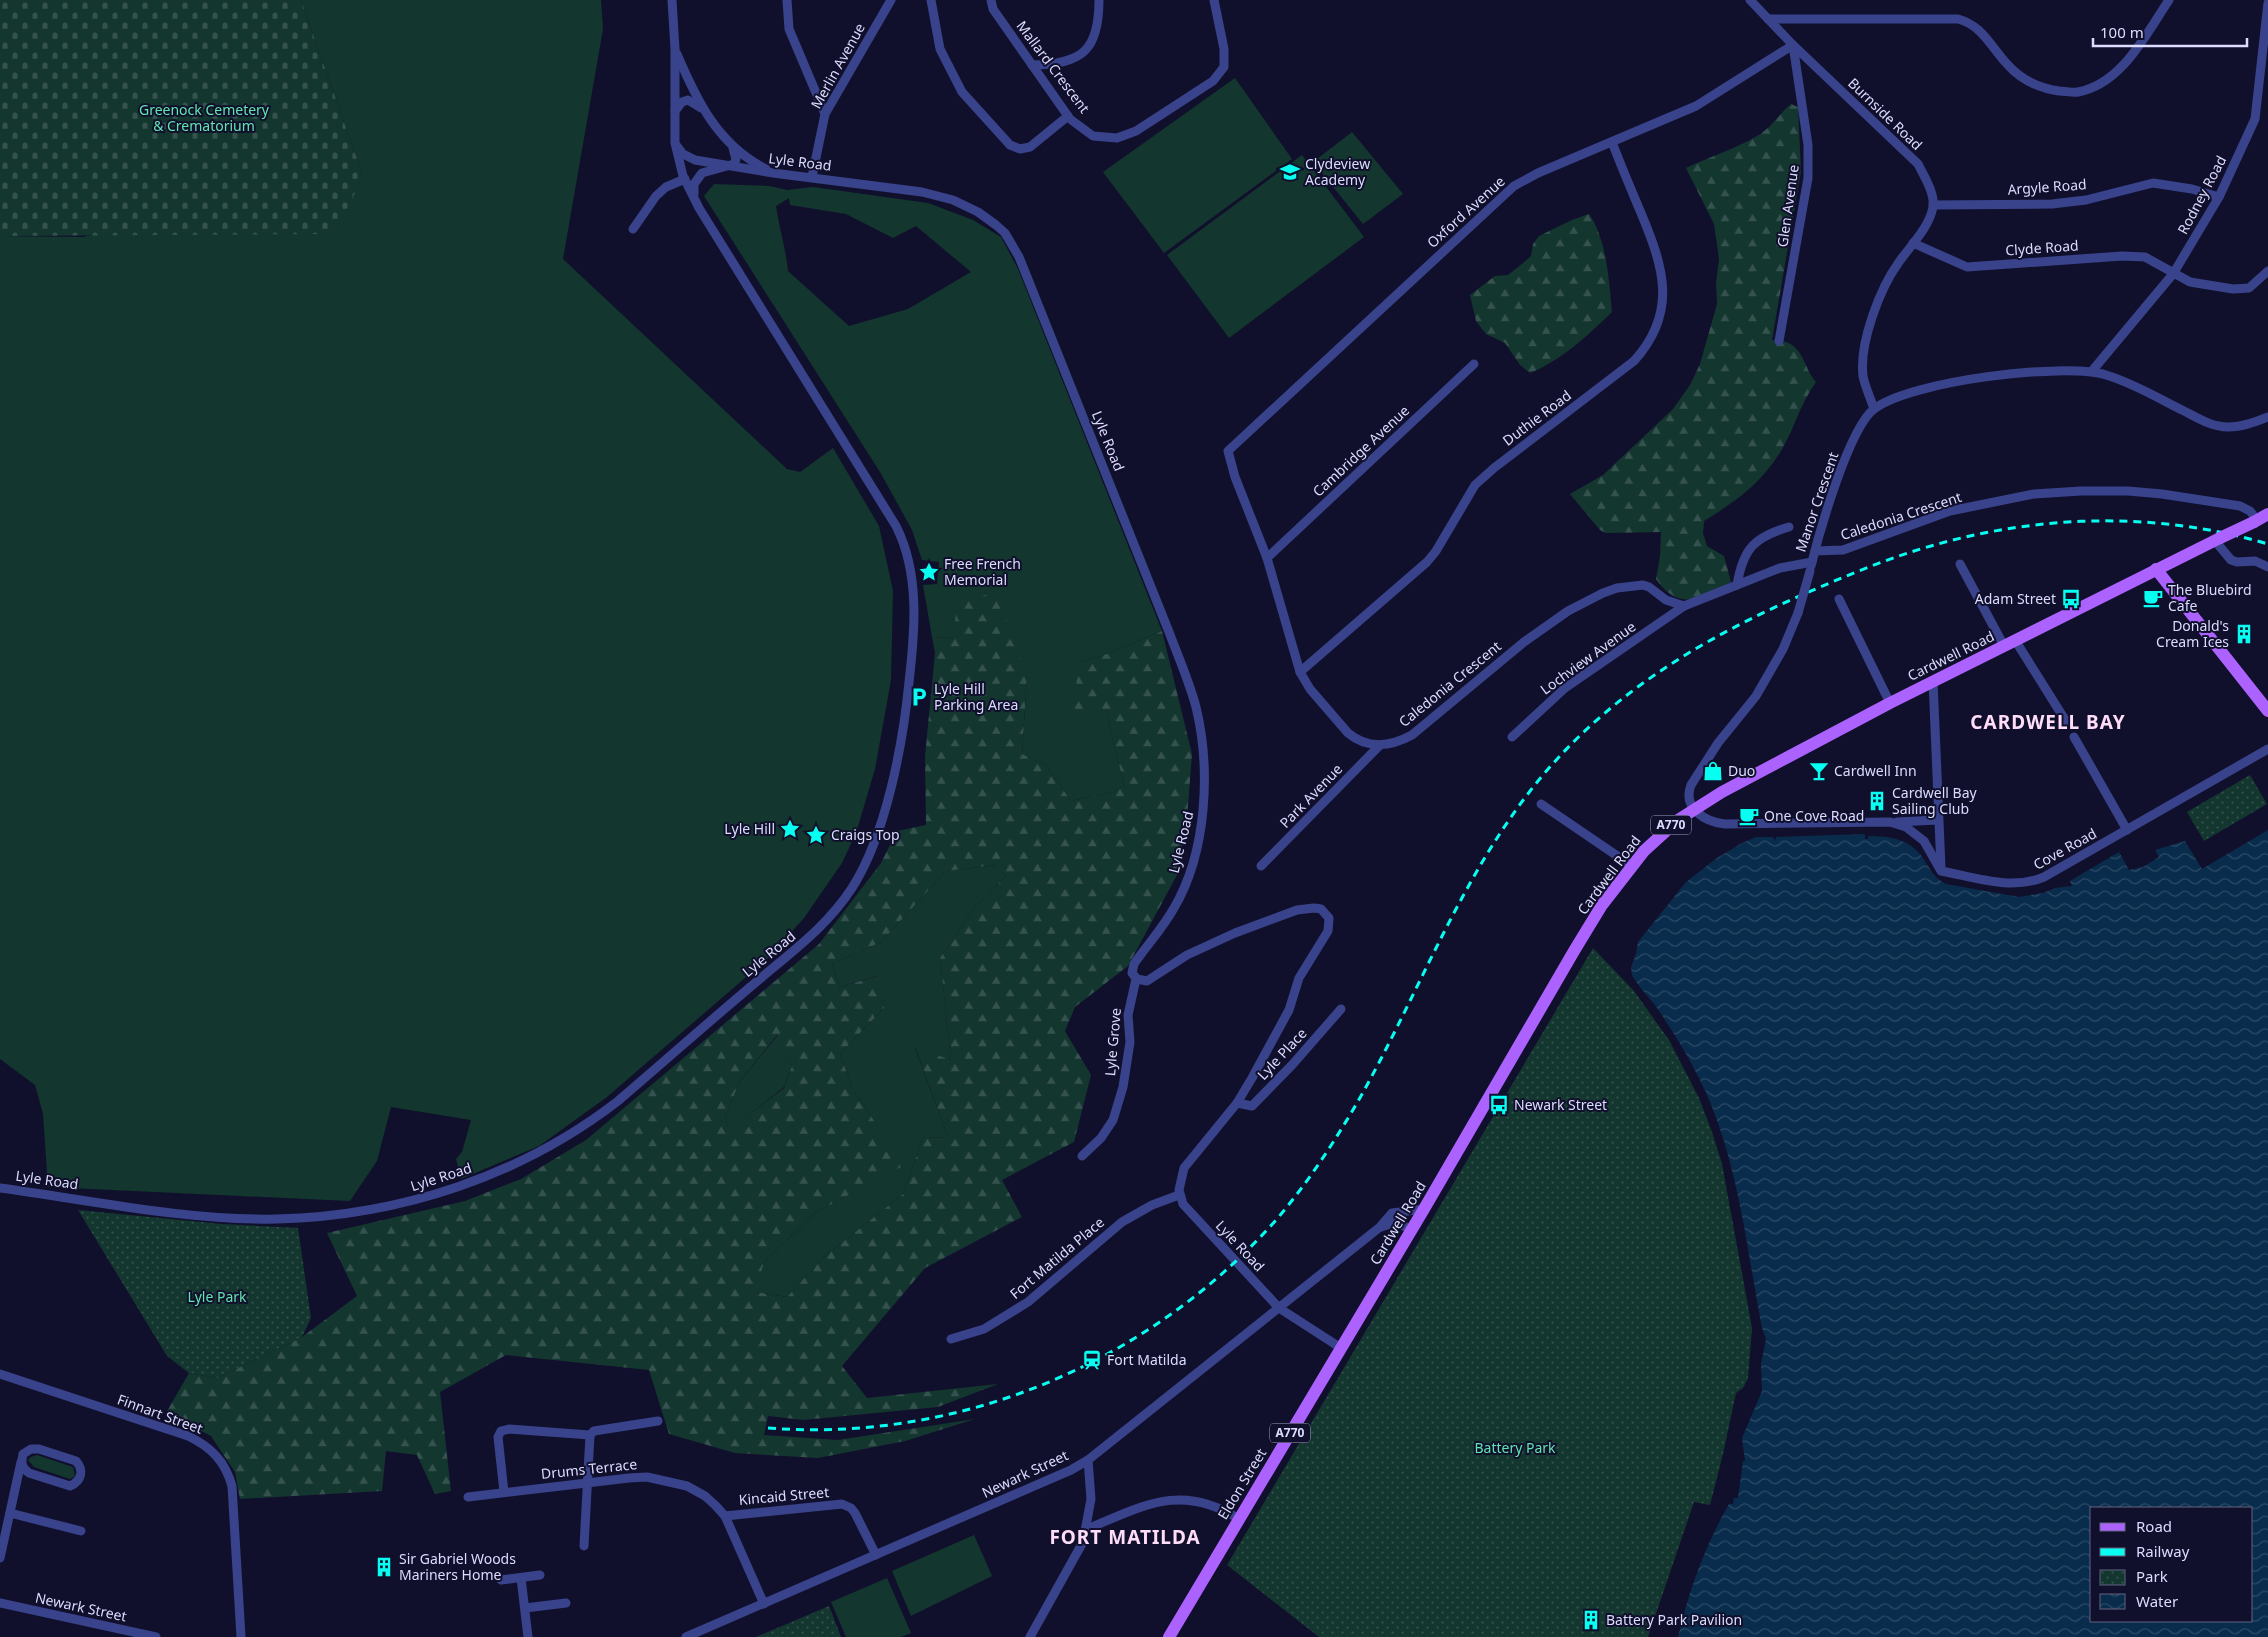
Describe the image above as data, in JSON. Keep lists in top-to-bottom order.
{
  "streets": {
    "main road": ["Cardwell Road", "A770", "Eldon Street"],
    "street": [
      "Merlin Avenue",
      "Mallard Crescent",
      "Burnside Road",
      "Lyle Road",
      "Argyle Road",
      "Rodney Road",
      "Glen Avenue",
      "Oxford Avenue",
      "Clyde Road",
      "Duthie Road",
      "Cambridge Avenue",
      "Manor Crescent",
      "Caledonia Crescent",
      "Lochview Avenue",
      "Park Avenue",
      "Cove Road",
      "Lyle Grove",
      "Lyle Place",
      "Fort Matilda Place",
      "Finnart Street",
      "Drums Terrace",
      "Newark Street",
      "Kincaid Street"
    ]
  },
  "crossings": [
    ["Merlin Avenue", "Lyle Road"],
    ["Burnside Road", "Argyle Road"],
    ["Burnside Road", "Glen Avenue"],
    ["Burnside Road", "Oxford Avenue"],
    ["Lyle Road", "Cardwell Road"],
    ["Lyle Road", "Lyle Grove"],
    ["Lyle Road", "Fort Matilda Place"],
    ["Lyle Road", "Newark Street"],
    ["Lyle Road", "Eldon Street"],
    ["Argyle Road", "Rodney Road"],
    ["Rodney Road", "Clyde Road"],
    ["Rodney Road", "Manor Crescent"],
    ["Glen Avenue", "Oxford Avenue"],
    ["Oxford Avenue", "Duthie Road"],
    ["Oxford Avenue", "Caledonia Crescent"],
    ["Duthie Road", "Caledonia Crescent"],
    ["Cambridge Avenue", "Caledonia Crescent"],
    ["Manor Crescent", "Caledonia Crescent"],
    ["Manor Crescent", "Cardwell Road"],
    ["Caledonia Crescent", "Cardwell Road"],
    ["Caledonia Crescent", "Lochview Avenue"],
    ["Caledonia Crescent", "Park Avenue"],
    ["Cardwell Road", "Newark Street"],
    ["Cardwell Road", "Eldon Street"],
    ["Drums Terrace", "Newark Street"],
    ["Drums Terrace", "Kincaid Street"],
    ["Newark Street", "Kincaid Street"]
  ],
  "districts": ["CARDWELL BAY", "FORT MATILDA"],
  "parks": ["Greenock Cemetery & Crematorium", "Lyle Park", "Battery Park"],
  "places": {
    "school or university": ["Clydeview Academy"],
    "place": ["Free French Memorial", "Lyle Hill", "Craigs Top"],
    "cafe": ["The Bluebird Cafe", "One Cove Road"],
    "bus stop": ["Adam Street", "Newark Street"],
    "building": [
      "Donald's Cream Ices",
      "Cardwell Bay Sailing Club",
      "Sir Gabriel Woods Mariners Home",
      "Battery Park Pavilion"
    ],
    "parking": ["Lyle Hill Parking Area"],
    "shop": ["Duo"],
    "bar": ["Cardwell Inn"],
    "station": ["Fort Matilda"]
  },
  "legend": [
    "Road",
    "Railway",
    "Park",
    "Water"
  ],
  "scale_bar": "100 m"
}
